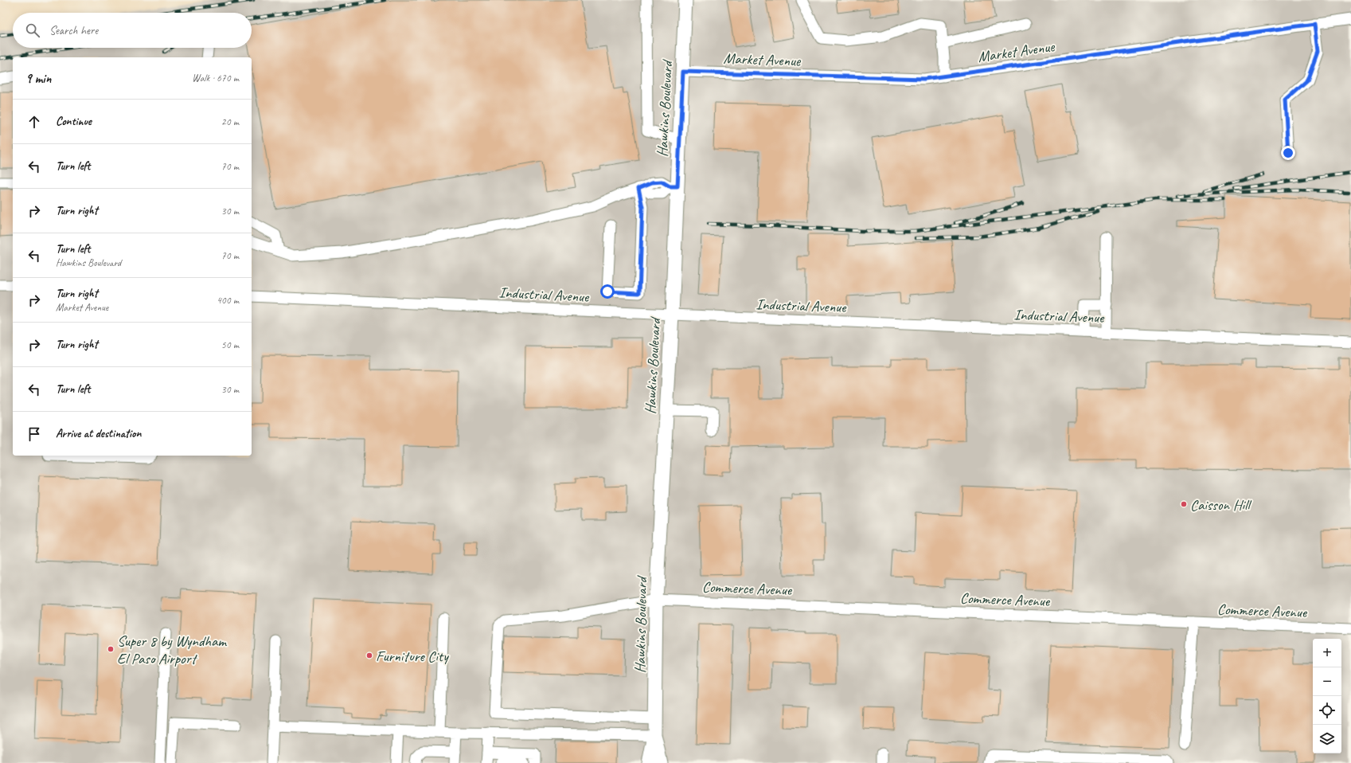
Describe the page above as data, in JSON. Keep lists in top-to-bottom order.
{
  "streets": {
    "main road": ["Hawkins Boulevard"],
    "street": ["Market Avenue", "Industrial Avenue", "Commerce Avenue"]
  },
  "crossings": [
    ["Market Avenue", "Hawkins Boulevard"],
    ["Hawkins Boulevard", "Industrial Avenue"],
    ["Hawkins Boulevard", "Commerce Avenue"]
  ],
  "places": ["Caisson Hill", "Super 8 by Wyndham El Paso Airport", "Furniture City"],
  "page": {
    "search": "Search here",
    "heading": ["9 min", "Walk · 670 m"],
    "list": [
      ["Continue", "20 m"],
      ["Turn left", "70 m"],
      ["Turn right", "30 m"],
      ["Turn left", "Hawkins Boulevard", "70 m"],
      ["Turn right", "Market Avenue", "400 m"],
      ["Turn right", "50 m"],
      ["Turn left", "30 m"],
      "Arrive at destination"
    ],
    "map_buttons": ["+", "−"]
  }
}
